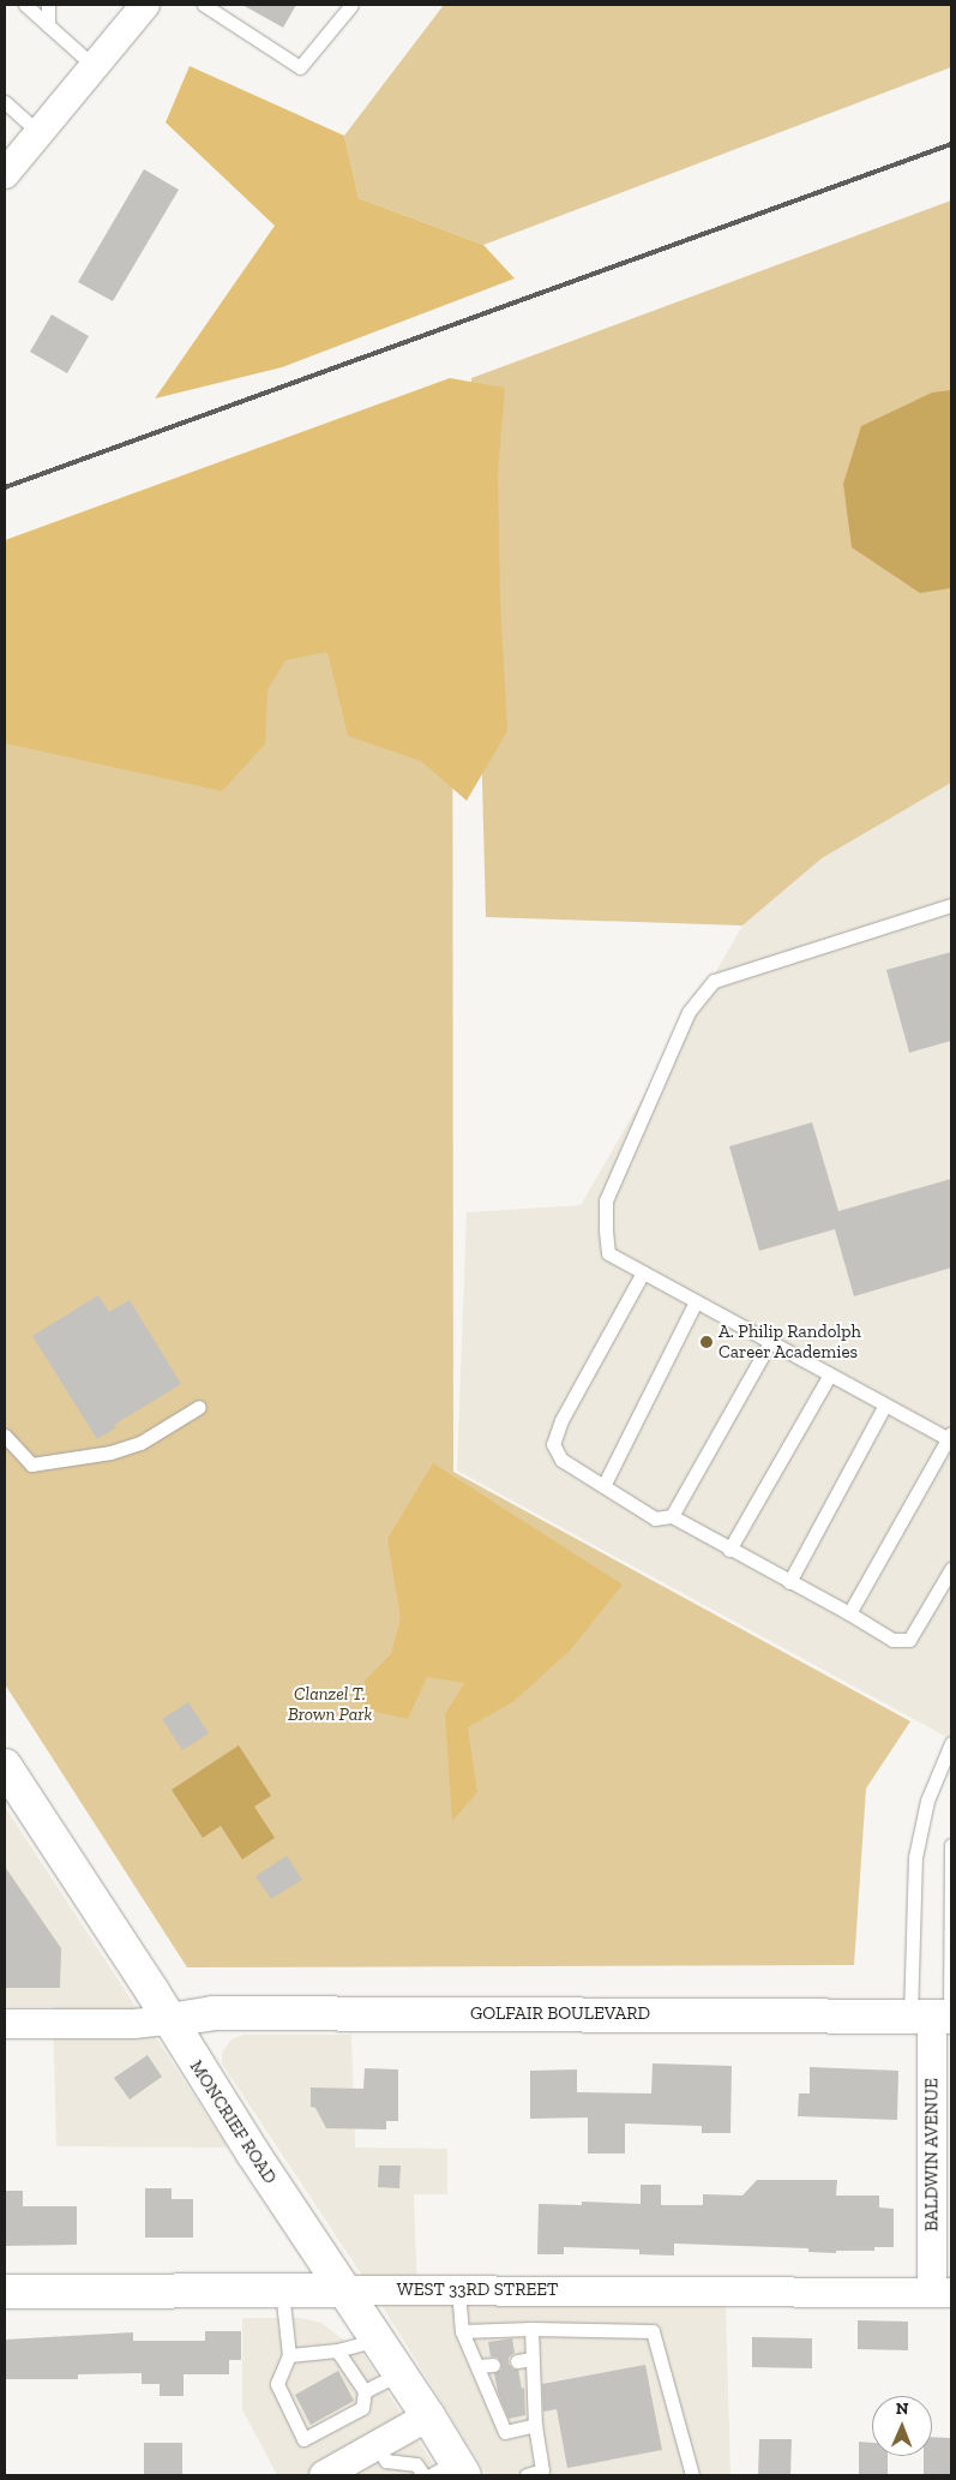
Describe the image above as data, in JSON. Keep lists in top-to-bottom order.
{
  "streets": {
    "main road": ["GOLFAIR BOULEVARD", "MONCRIEF ROAD", "WEST 33RD STREET"],
    "street": ["BALDWIN AVENUE"]
  },
  "crossings": [
    ["GOLFAIR BOULEVARD", "MONCRIEF ROAD"],
    ["GOLFAIR BOULEVARD", "BALDWIN AVENUE"],
    ["MONCRIEF ROAD", "WEST 33RD STREET"],
    ["BALDWIN AVENUE", "WEST 33RD STREET"]
  ],
  "parks": ["Clanzel T. Brown Park"],
  "places": ["A. Philip Randolph Career Academies"],
  "north": "top"
}
